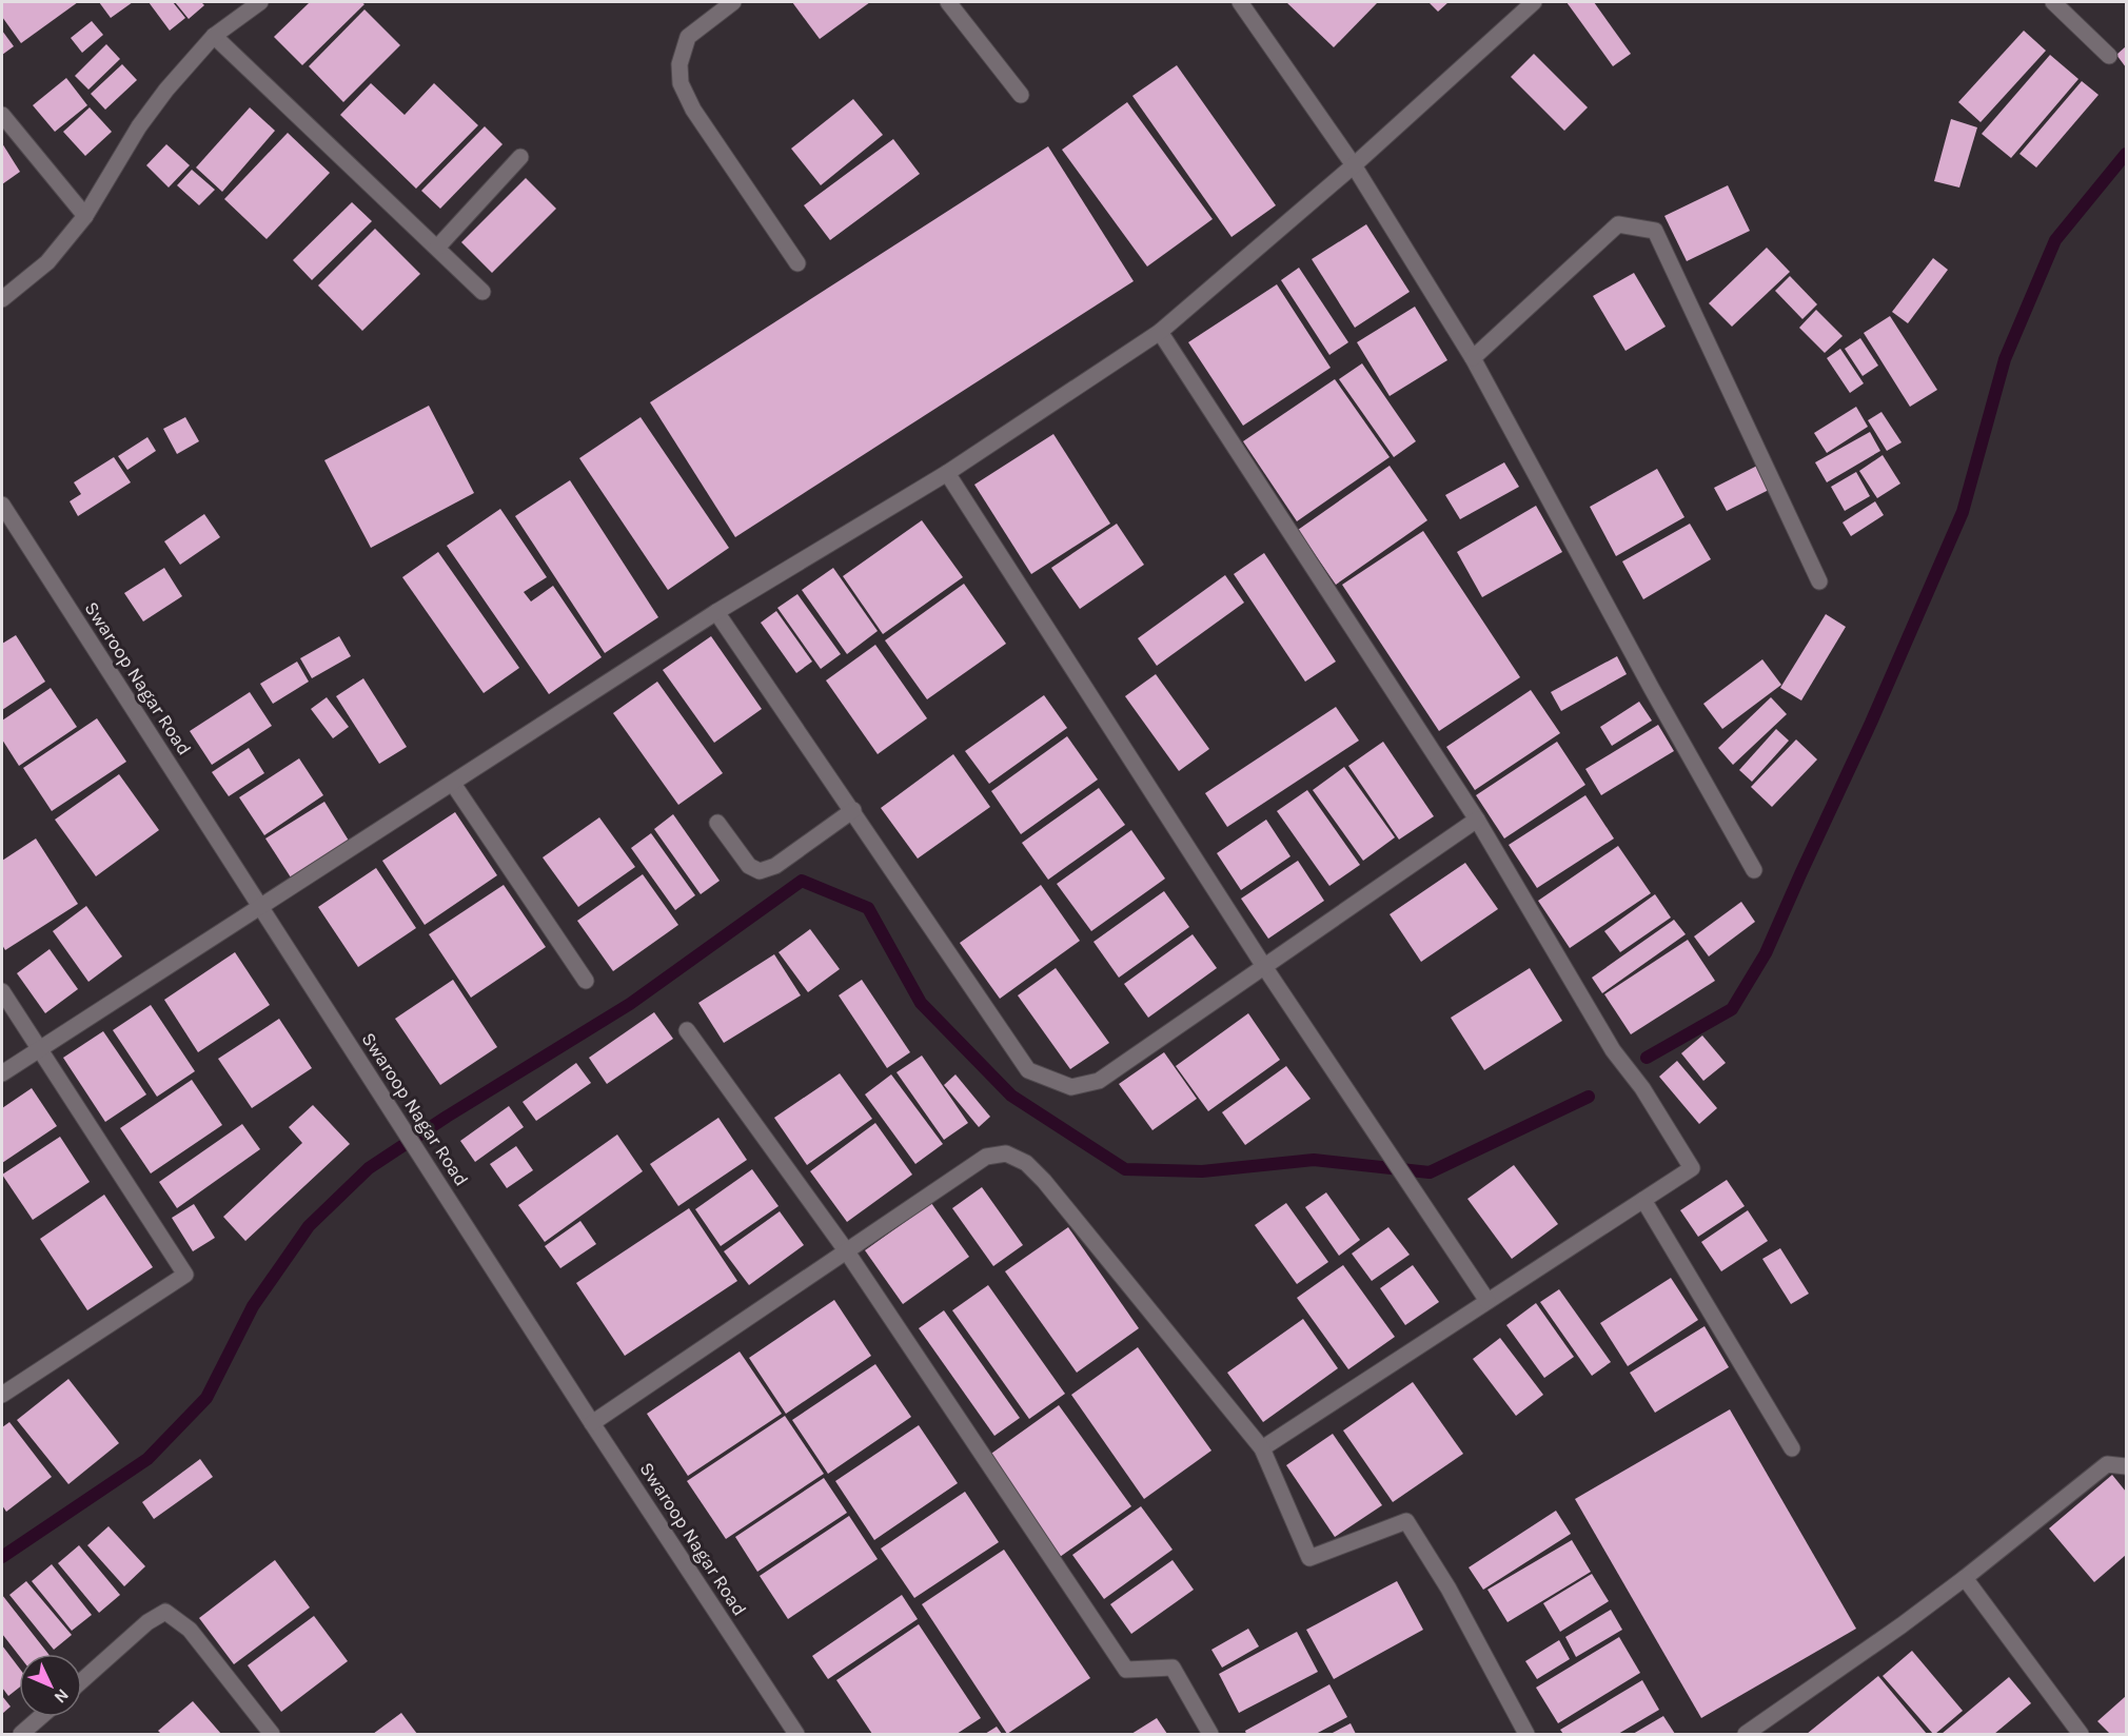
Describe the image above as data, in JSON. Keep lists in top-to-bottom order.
{
  "streets": {
    "street": ["Swaroop Nagar Road"]
  },
  "north": "bottom right"
}
